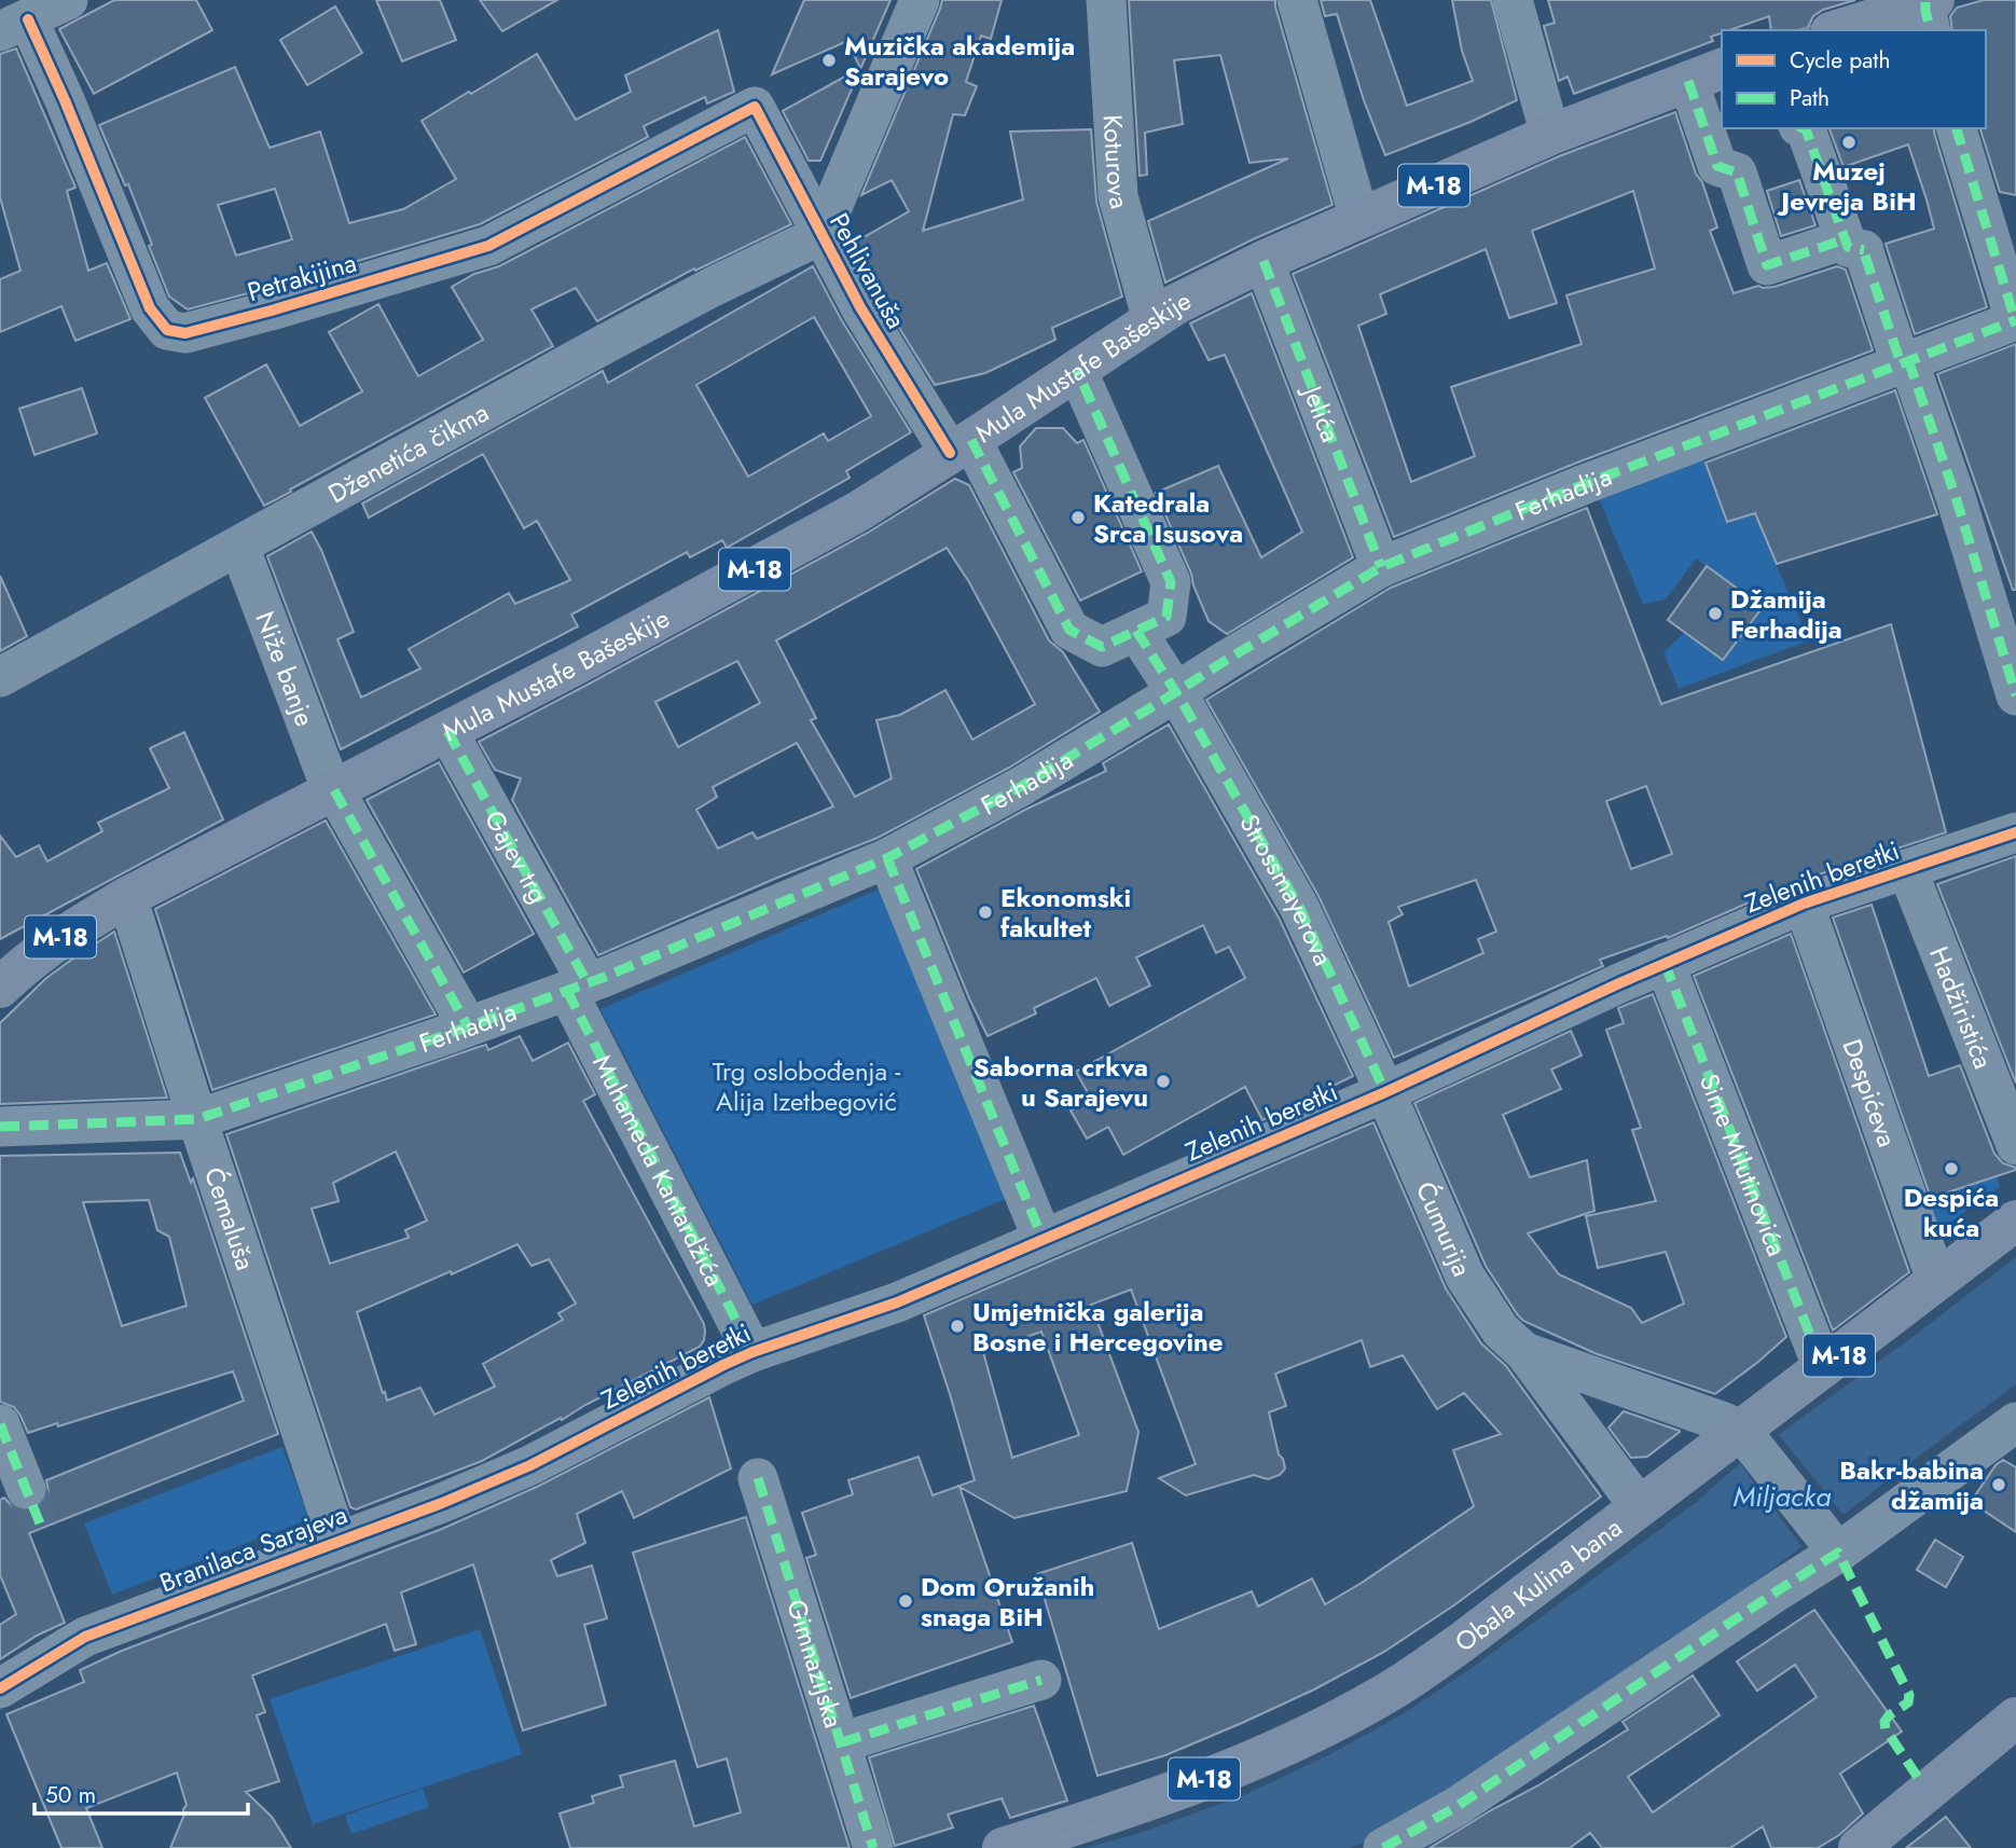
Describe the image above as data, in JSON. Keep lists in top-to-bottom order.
{
  "streets": {
    "main road": ["M-18", "Mula Mustafe Bašeskije", "Obala Kulina bana"],
    "street": [
      "Koturova",
      "Pehlivanuša",
      "Petrakijina",
      "Jelića",
      "Dženetića čikma",
      "Ferhadija",
      "Niže banje",
      "Gajev trg",
      "Zelenih beretki",
      "Strossmayerova",
      "Hadžiristića",
      "Despićeva",
      "Sime Milutinovića",
      "Muhameda Kantardžića",
      "Ćemaluša",
      "Ćumurija",
      "Branilaca Sarajeva",
      "Gimnazijska"
    ]
  },
  "crossings": [
    ["Koturova", "Mula Mustafe Bašeskije"],
    ["Pehlivanuša", "Petrakijina"],
    ["Pehlivanuša", "Mula Mustafe Bašeskije"],
    ["Pehlivanuša", "Dženetića čikma"],
    ["Pehlivanuša", "Strossmayerova"],
    ["Mula Mustafe Bašeskije", "Jelića"],
    ["Mula Mustafe Bašeskije", "Niže banje"],
    ["Mula Mustafe Bašeskije", "Gajev trg"],
    ["Mula Mustafe Bašeskije", "Ćemaluša"],
    ["Jelića", "Ferhadija"],
    ["Dženetića čikma", "Niže banje"],
    ["Ferhadija", "Niže banje"],
    ["Ferhadija", "Gajev trg"],
    ["Ferhadija", "Strossmayerova"],
    ["Ferhadija", "Muhameda Kantardžića"],
    ["Ferhadija", "Ćemaluša"],
    ["Gajev trg", "Muhameda Kantardžića"],
    ["Zelenih beretki", "Strossmayerova"],
    ["Zelenih beretki", "Hadžiristića"],
    ["Zelenih beretki", "Despićeva"],
    ["Zelenih beretki", "Sime Milutinovića"],
    ["Zelenih beretki", "Muhameda Kantardžića"],
    ["Zelenih beretki", "Ćumurija"],
    ["Zelenih beretki", "Branilaca Sarajeva"],
    ["Strossmayerova", "Ćumurija"],
    ["Despićeva", "Obala Kulina bana"],
    ["Sime Milutinovića", "Obala Kulina bana"],
    ["Ćemaluša", "Branilaca Sarajeva"],
    ["Ćumurija", "Obala Kulina bana"]
  ],
  "water": ["Miljacka"],
  "parks": ["Trg oslobođenja - Alija Izetbegović"],
  "places": [
    "Muzička akademija Sarajevo",
    "Muzej Jevreja BiH",
    "Katedrala Srca Isusova",
    "Džamija Ferhadija",
    "Ekonomski fakultet",
    "Saborna crkva u Sarajevu",
    "Despića kuća",
    "Umjetnička galerija Bosne i Hercegovine",
    "Bakr-babina džamija",
    "Dom Oružanih snaga BiH"
  ],
  "legend": ["Cycle path", "Path"],
  "scale_bar": "50 m"
}
